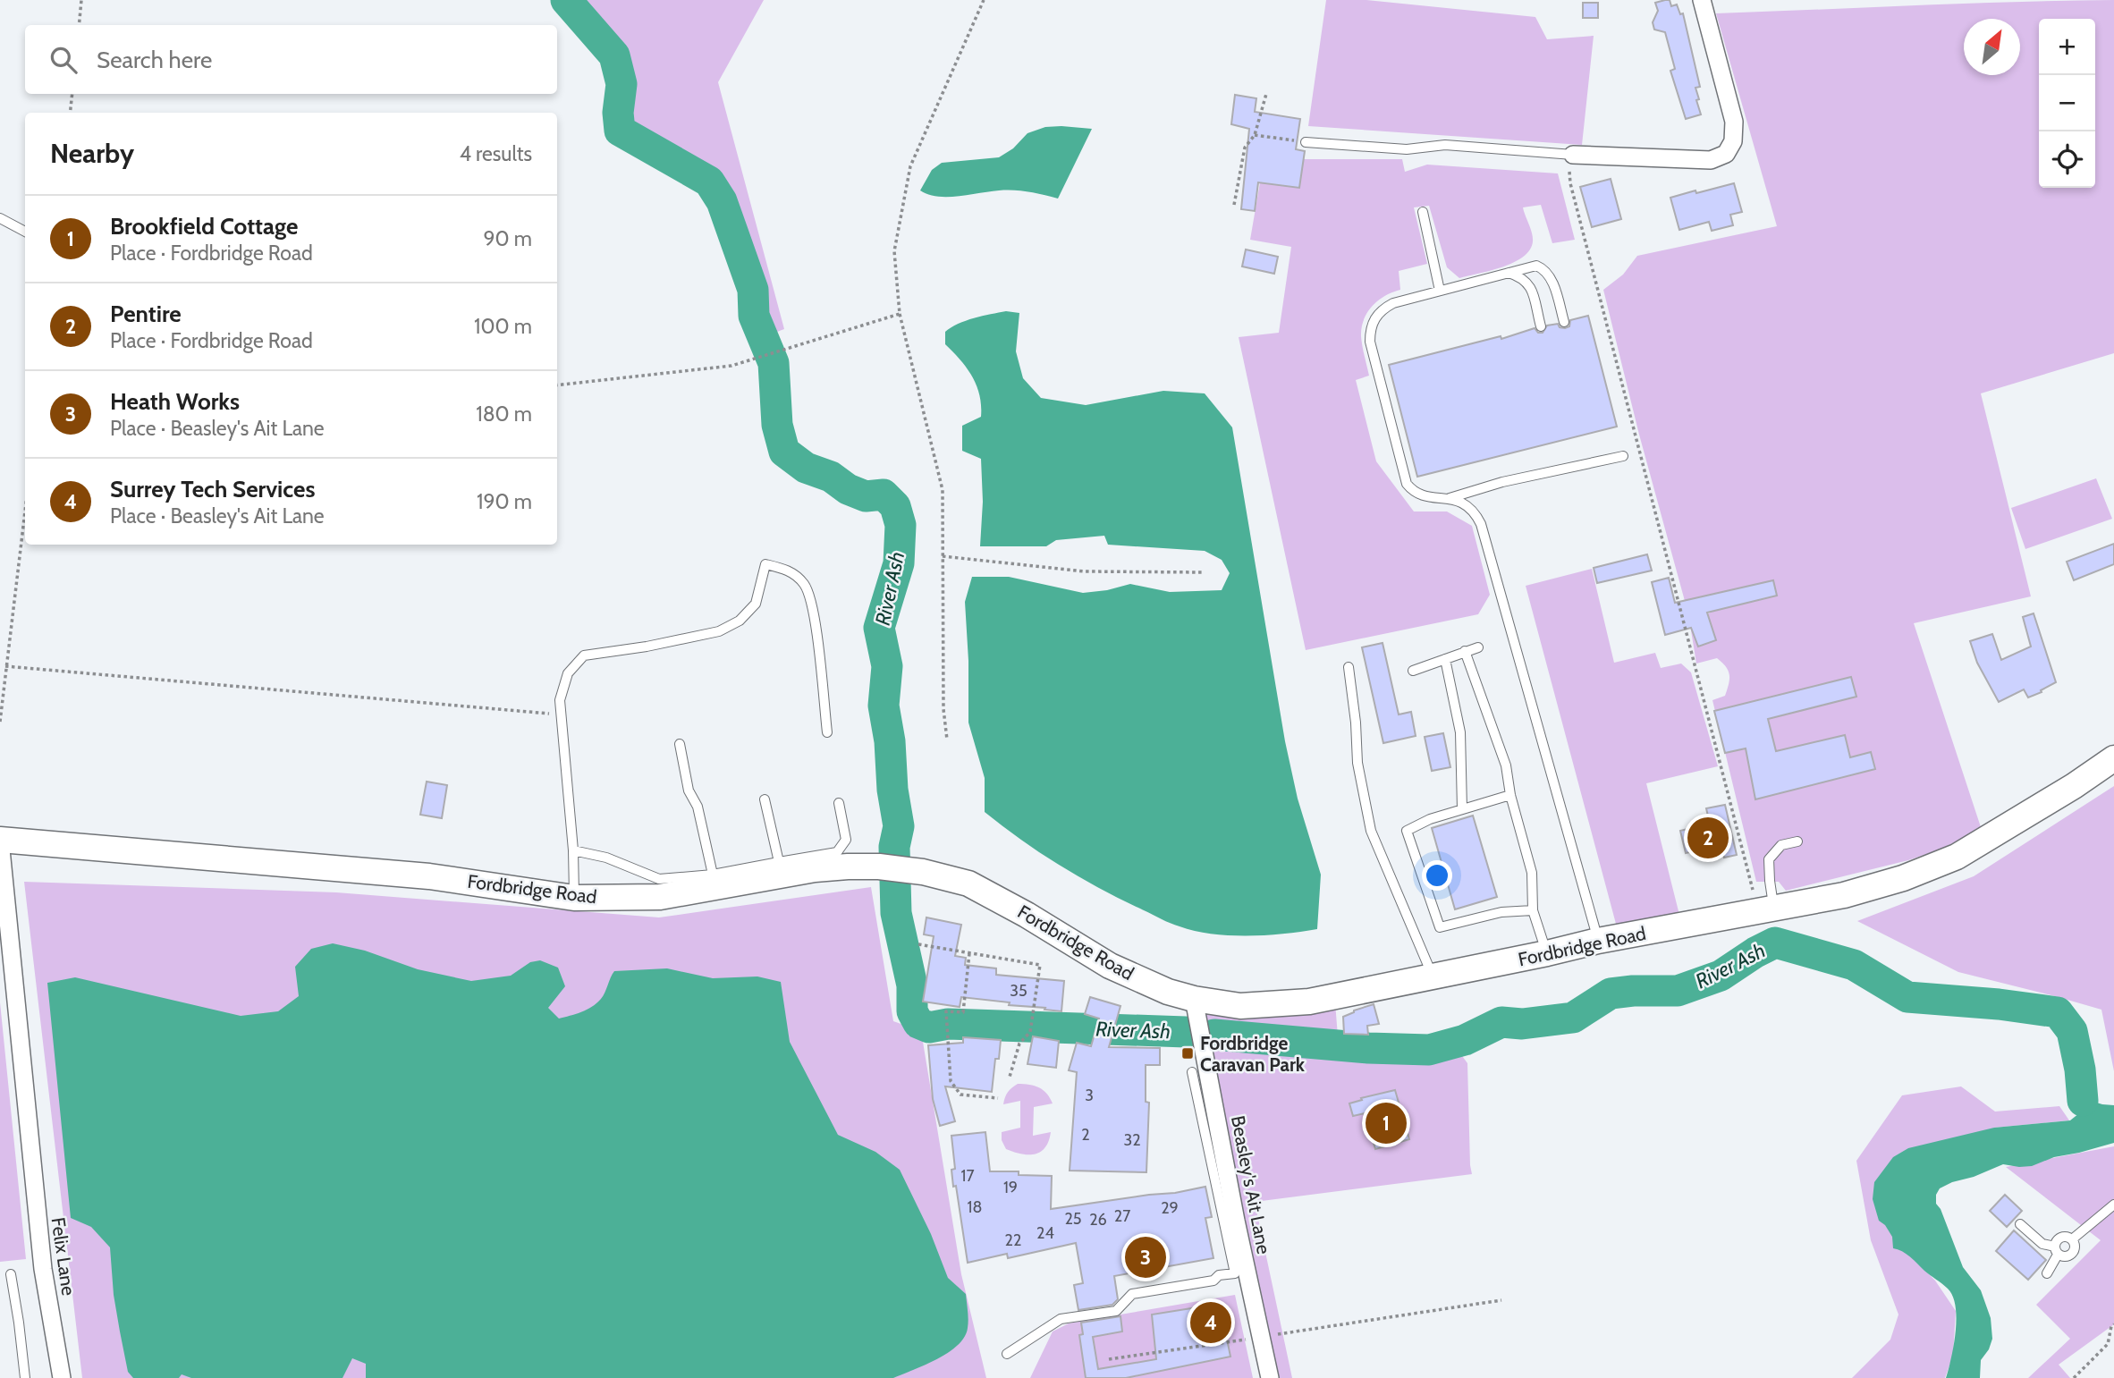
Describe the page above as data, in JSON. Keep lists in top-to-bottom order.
{
  "streets": {
    "street": ["Fordbridge Road", "Beasley's Ait Lane", "Felix Lane"]
  },
  "crossings": [
    ["Fordbridge Road", "Beasley's Ait Lane"],
    ["Fordbridge Road", "Felix Lane"]
  ],
  "water": ["River Ash"],
  "places": {
    "transit": ["Fordbridge Caravan Park"]
  },
  "house_numbers": [
    "35",
    "3",
    "2",
    "32",
    "17",
    "19",
    "18",
    "29",
    "27",
    "25",
    "26",
    "24",
    "22"
  ],
  "north": "top right",
  "page": {
    "map_buttons": ["+", "−"],
    "search": "Search here",
    "heading": ["Nearby", "4 results"],
    "list": [
      {
        "mark": "1",
        "name": "Brookfield Cottage",
        "note": "Place · Fordbridge Road",
        "value": "90 m"
      },
      {
        "mark": "2",
        "name": "Pentire",
        "note": "Place · Fordbridge Road",
        "value": "100 m"
      },
      {
        "mark": "3",
        "name": "Heath Works",
        "note": "Place · Beasley's Ait Lane",
        "value": "180 m"
      },
      {
        "mark": "4",
        "name": "Surrey Tech Services",
        "note": "Place · Beasley's Ait Lane",
        "value": "190 m"
      }
    ],
    "pins": [
      "2",
      "1",
      "3",
      "4"
    ]
  }
}
